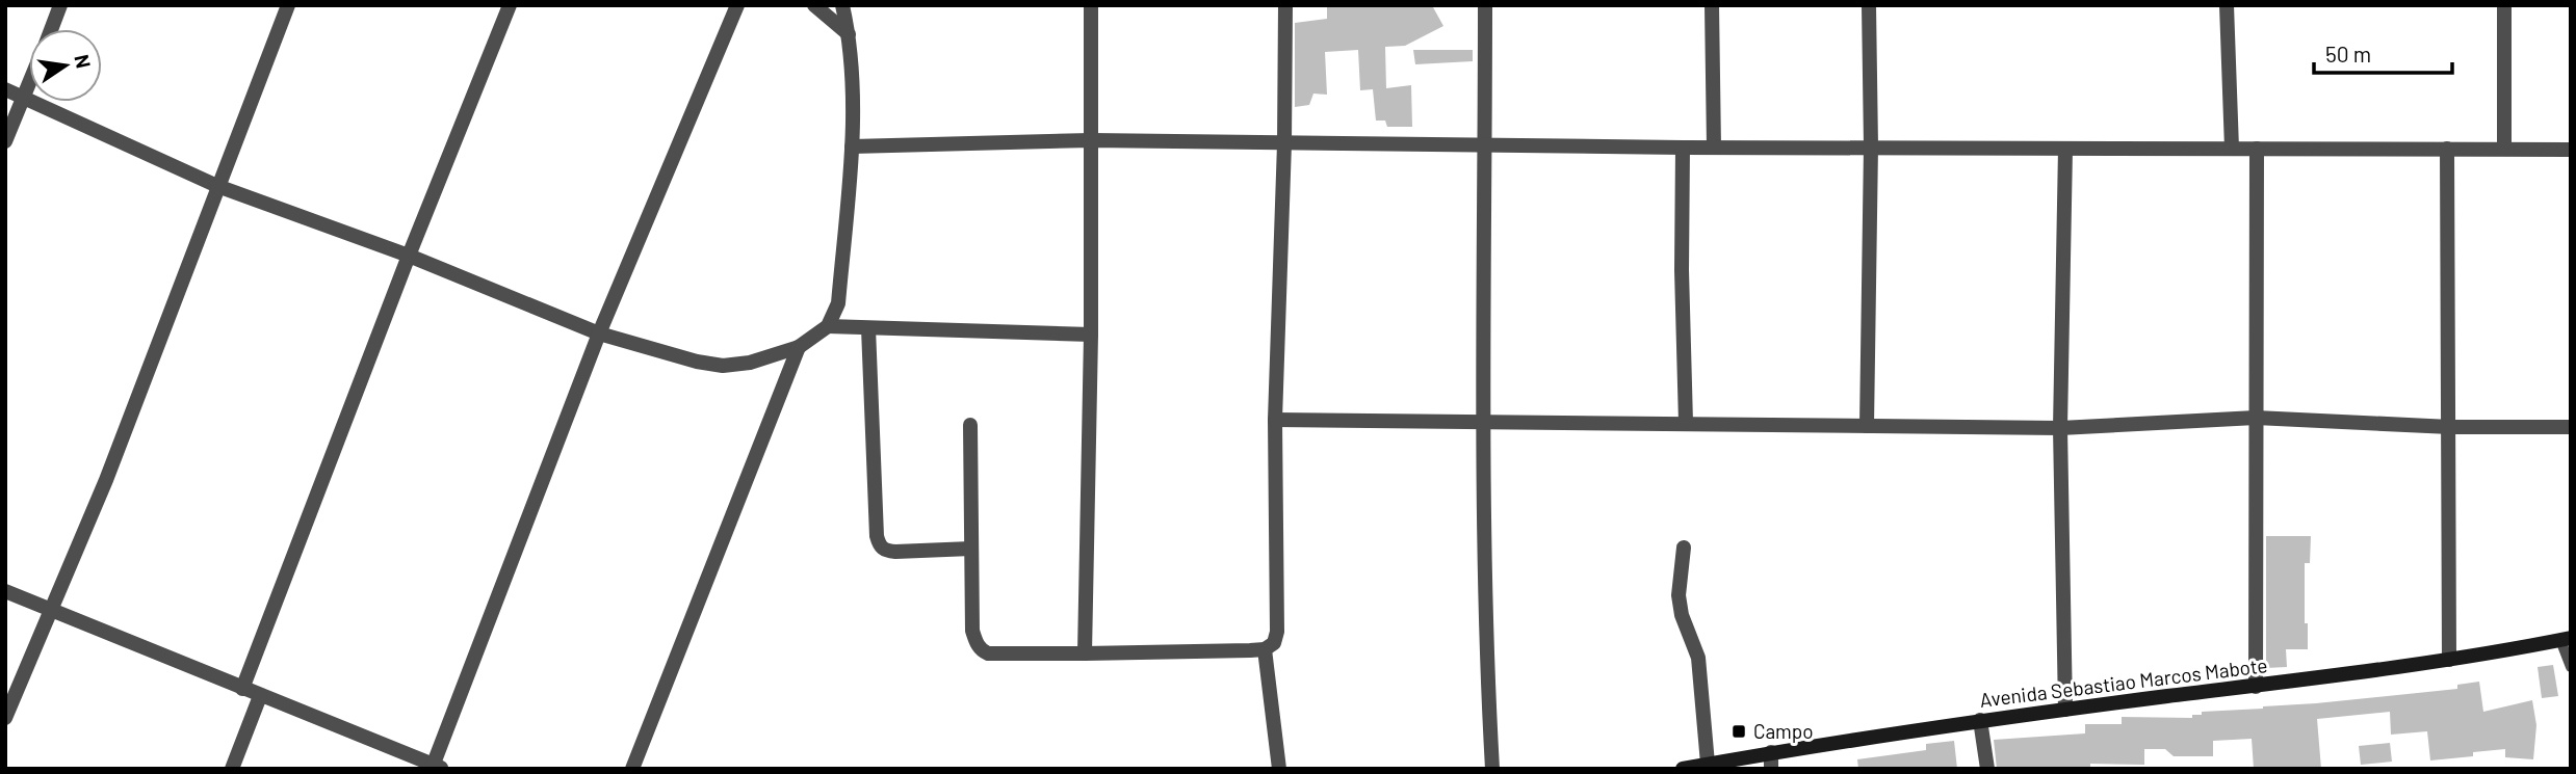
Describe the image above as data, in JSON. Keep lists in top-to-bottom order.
{
  "streets": {
    "main road": ["Avenida Sebastiao Marcos Mabote"]
  },
  "places": {
    "transit": ["Campo"]
  },
  "scale_bar": "50 m",
  "north": "right"
}
